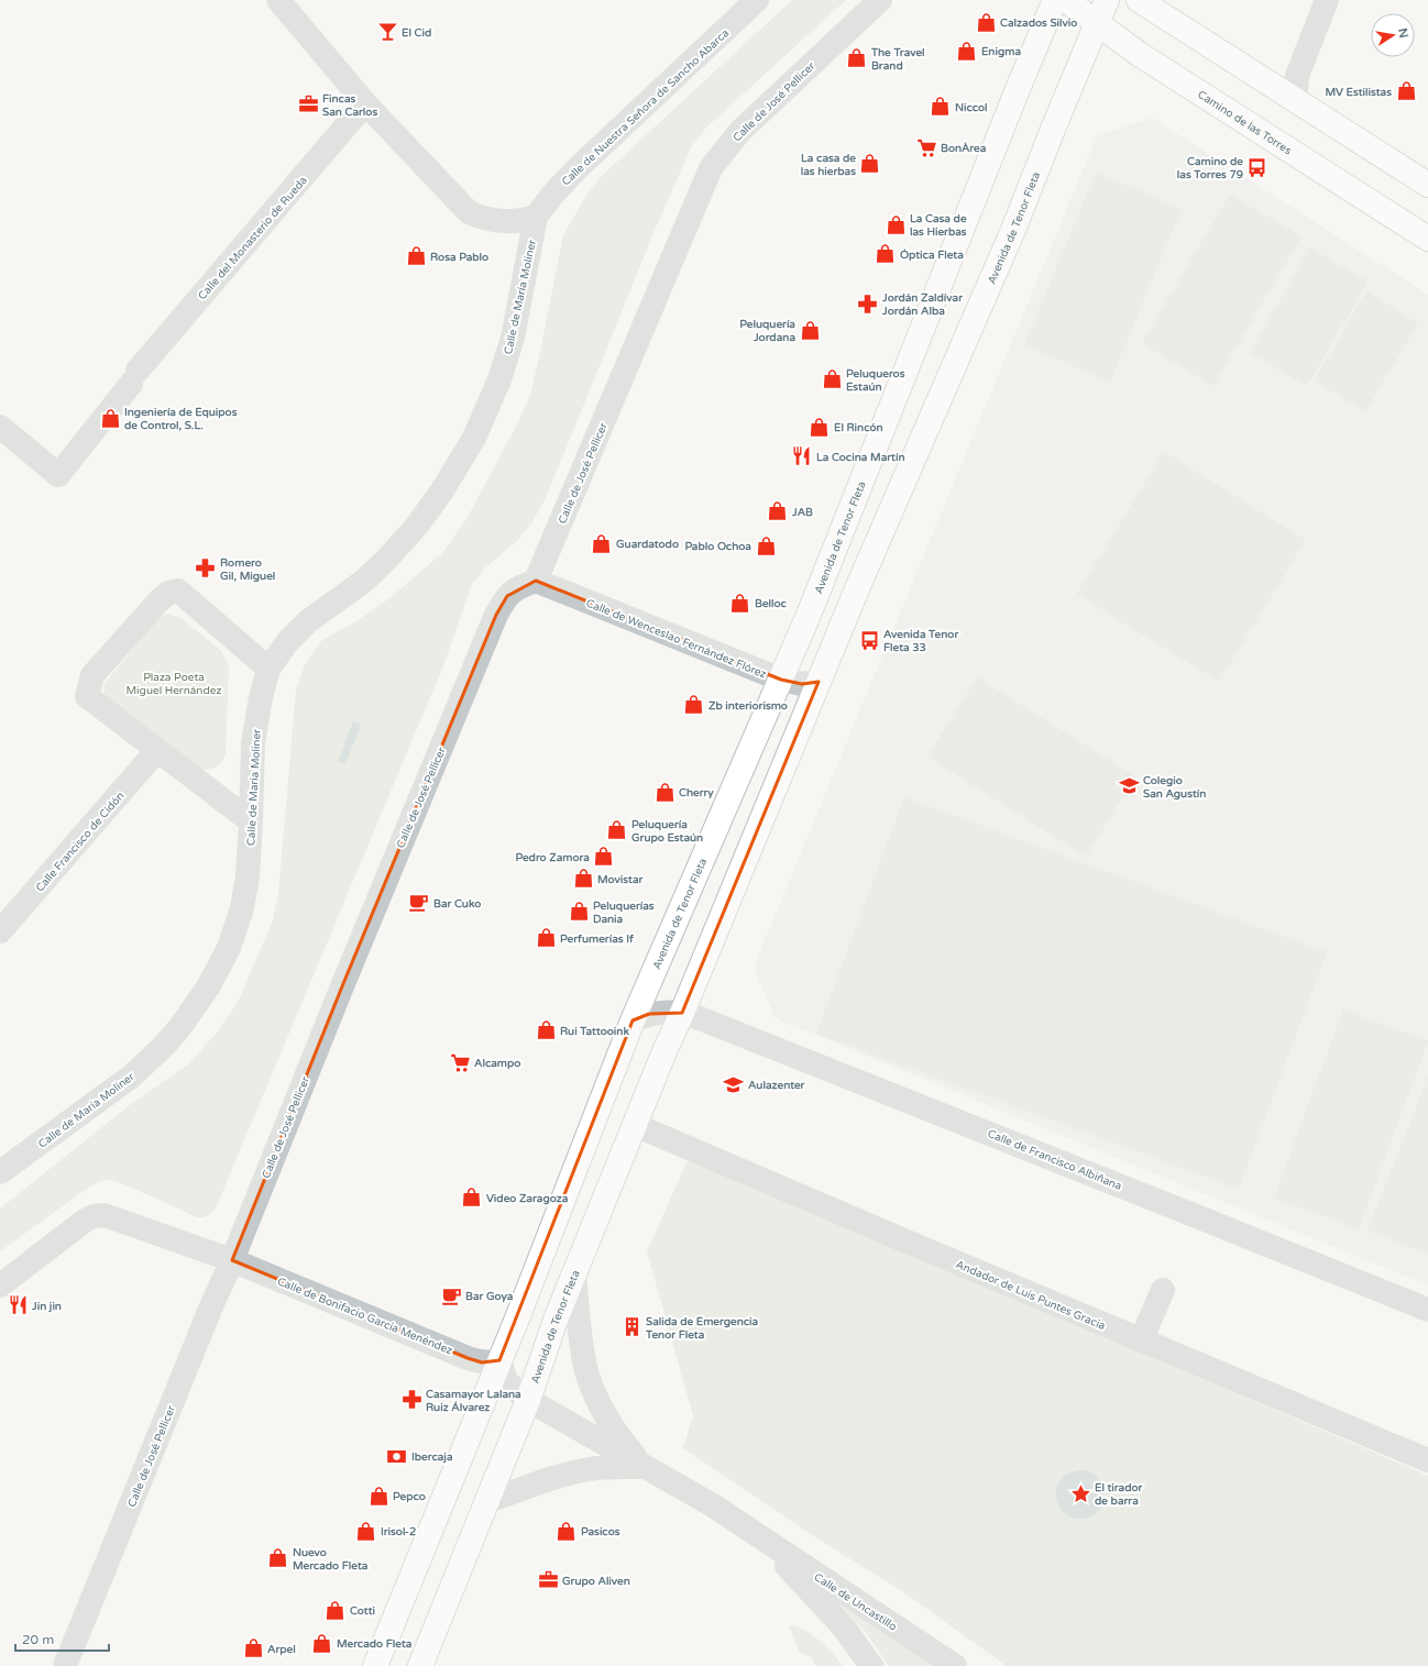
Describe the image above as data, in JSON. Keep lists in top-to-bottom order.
{
  "streets": {
    "main road": ["Camino de las Torres", "Avenida de Tenor Fleta"],
    "street": [
      "Calle de José Pellicer",
      "Calle de Nuestra Señora de Sancho Abarca",
      "Calle del Monasterio de Rueda",
      "Calle de María Moliner",
      "Calle de Wenceslao Fernández Flórez",
      "Calle Francisco de Cidón",
      "Calle de Francisco Albiñana",
      "Andador de Luis Puntes Gracia",
      "Calle de Bonifacio García Menéndez",
      "Calle de Uncastillo"
    ]
  },
  "crossings": [
    ["Calle de José Pellicer", "Calle de Wenceslao Fernández Flórez"],
    ["Calle de José Pellicer", "Calle de Bonifacio García Menéndez"],
    ["Calle de Nuestra Señora de Sancho Abarca", "Calle de María Moliner"],
    ["Camino de las Torres", "Avenida de Tenor Fleta"],
    ["Avenida de Tenor Fleta", "Calle de Wenceslao Fernández Flórez"],
    ["Avenida de Tenor Fleta", "Calle de Francisco Albiñana"],
    ["Avenida de Tenor Fleta", "Andador de Luis Puntes Gracia"],
    ["Avenida de Tenor Fleta", "Calle de Bonifacio García Menéndez"],
    ["Avenida de Tenor Fleta", "Calle de Uncastillo"],
    ["Calle de Bonifacio García Menéndez", "Calle de Uncastillo"]
  ],
  "parks": ["Plaza Poeta Miguel Hernández"],
  "places": {
    "shop": [
      "Calzados Silvio",
      "Enigma",
      "The Travel Brand",
      "MV Estilistas",
      "Niccol",
      "La casa de las hierbas",
      "La Casa de las Hierbas",
      "Óptica Fleta",
      "Rosa Pablo",
      "Peluquería Jordana",
      "Peluqueros Estaún",
      "Ingeniería de Equipos de Control, S.L.",
      "El Rincón",
      "JAB",
      "Guardatodo",
      "Pablo Ochoa",
      "Belloc",
      "Zb interiorismo",
      "Cherry",
      "Peluquería Grupo Estaún",
      "Pedro Zamora",
      "Movistar",
      "Peluquerías Dania",
      "Perfumerías If",
      "Rui Tattooink",
      "Video Zaragoza",
      "Pepco",
      "Irisol-2",
      "Pasicos",
      "Nuevo Mercado Fleta",
      "Cotti",
      "Mercado Fleta",
      "Arpel"
    ],
    "bar": ["El Cid"],
    "office": ["Fincas San Carlos", "Grupo Aliven"],
    "supermarket": ["BonÀrea", "Alcampo"],
    "bus stop": ["Camino de las Torres 79", "Avenida Tenor Fleta 33"],
    "pharmacy": ["Jordán Zaldívar Jordán Alba", "Romero Gil, Miguel", "Casamayor Lalana Ruiz Álvarez"],
    "restaurant": ["La Cocina Martín", "Jin jin"],
    "school or university": ["Colegio San Agustín", "Aulazenter"],
    "cafe": ["Bar Cuko", "Bar Goya"],
    "building": ["Salida de Emergencia Tenor Fleta"],
    "bank": ["Ibercaja"],
    "place": ["El tirador de barra"]
  },
  "scale_bar": "20 m",
  "north": "right"
}
